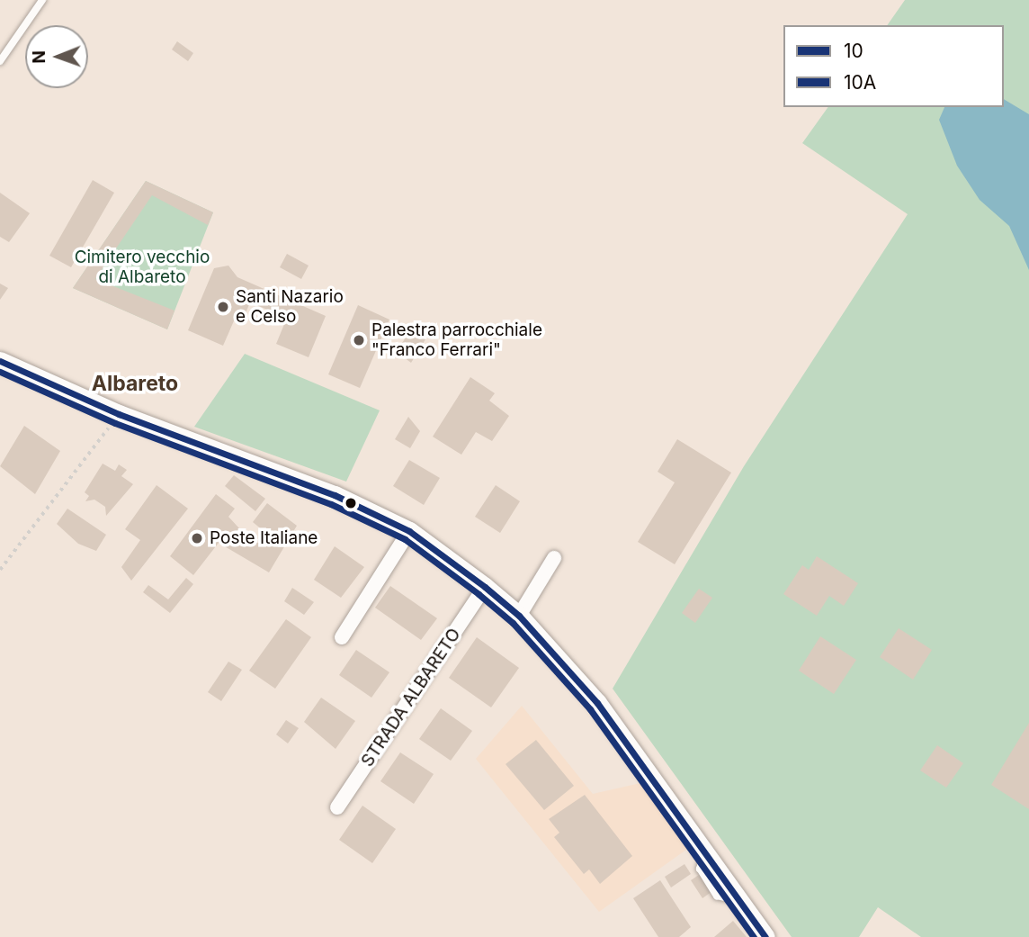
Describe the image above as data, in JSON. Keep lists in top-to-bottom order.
{
  "streets": {
    "street": ["STRADA ALBARETO"]
  },
  "districts": ["Albareto"],
  "parks": ["Cimitero vecchio di Albareto"],
  "places": ["Santi Nazario e Celso", "Palestra parrocchiale \"Franco Ferrari\"", "Poste Italiane"],
  "lines": ["transit line 10", "transit line 10A"],
  "legend": ["10", "10A"],
  "north": "left"
}
